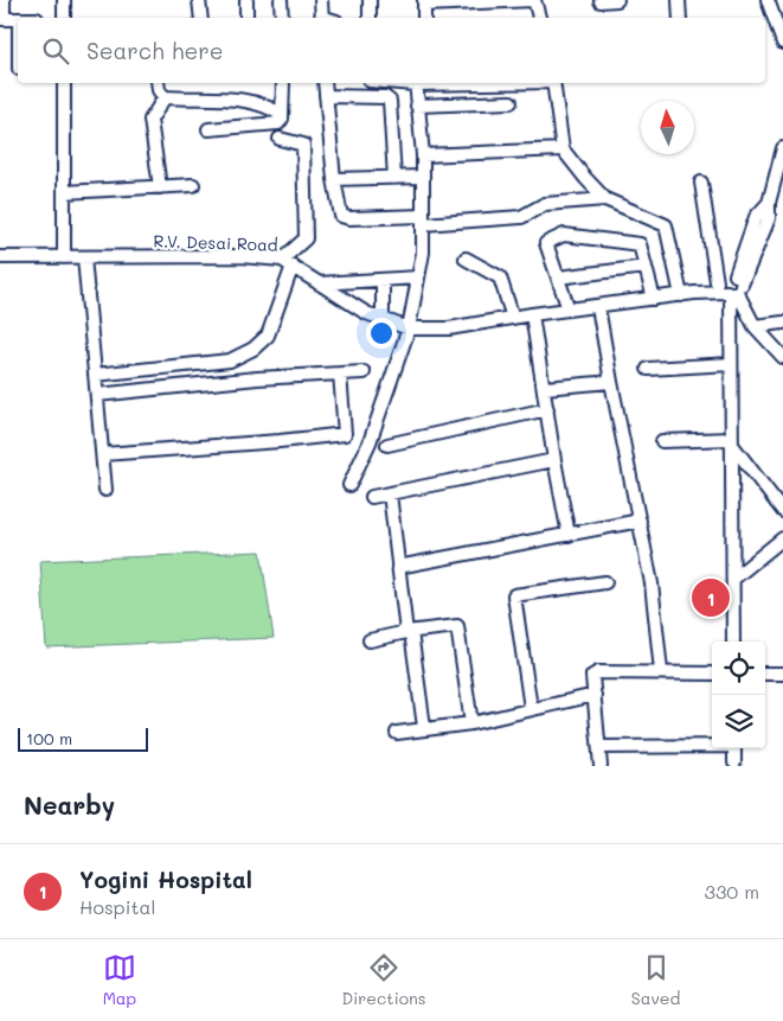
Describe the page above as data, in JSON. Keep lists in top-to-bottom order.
{
  "streets": {
    "street": ["R.V. Desai Road"]
  },
  "scale_bar": "100 m",
  "north": "top",
  "page": {
    "search": "Search here",
    "pins": "1",
    "scale": "100 m",
    "heading": "Nearby",
    "list": [
      {
        "mark": "1",
        "name": "Yogini Hospital",
        "note": "Hospital",
        "value": "330 m"
      }
    ],
    "nav": ["Map", "Directions", "Saved"]
  }
}
